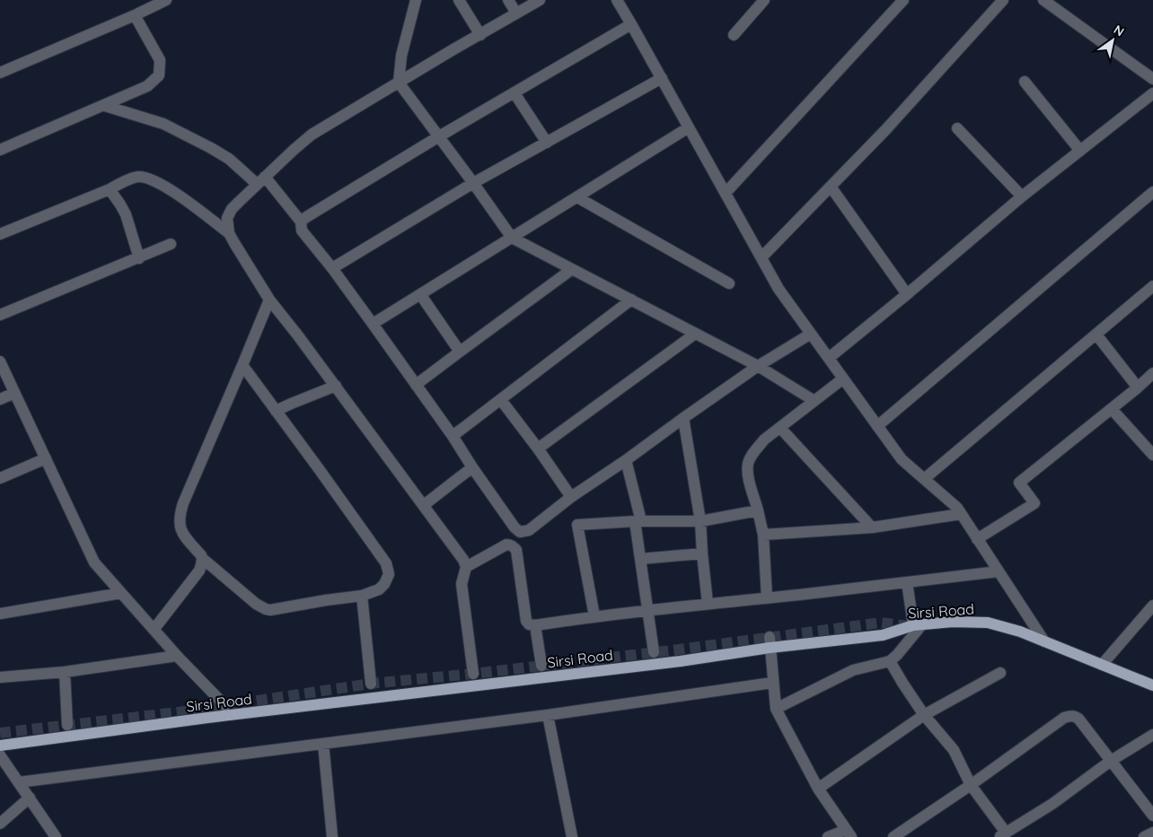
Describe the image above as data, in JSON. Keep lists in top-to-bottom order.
{
  "streets": {
    "main road": ["Sirsi Road"]
  },
  "north": "top right"
}
